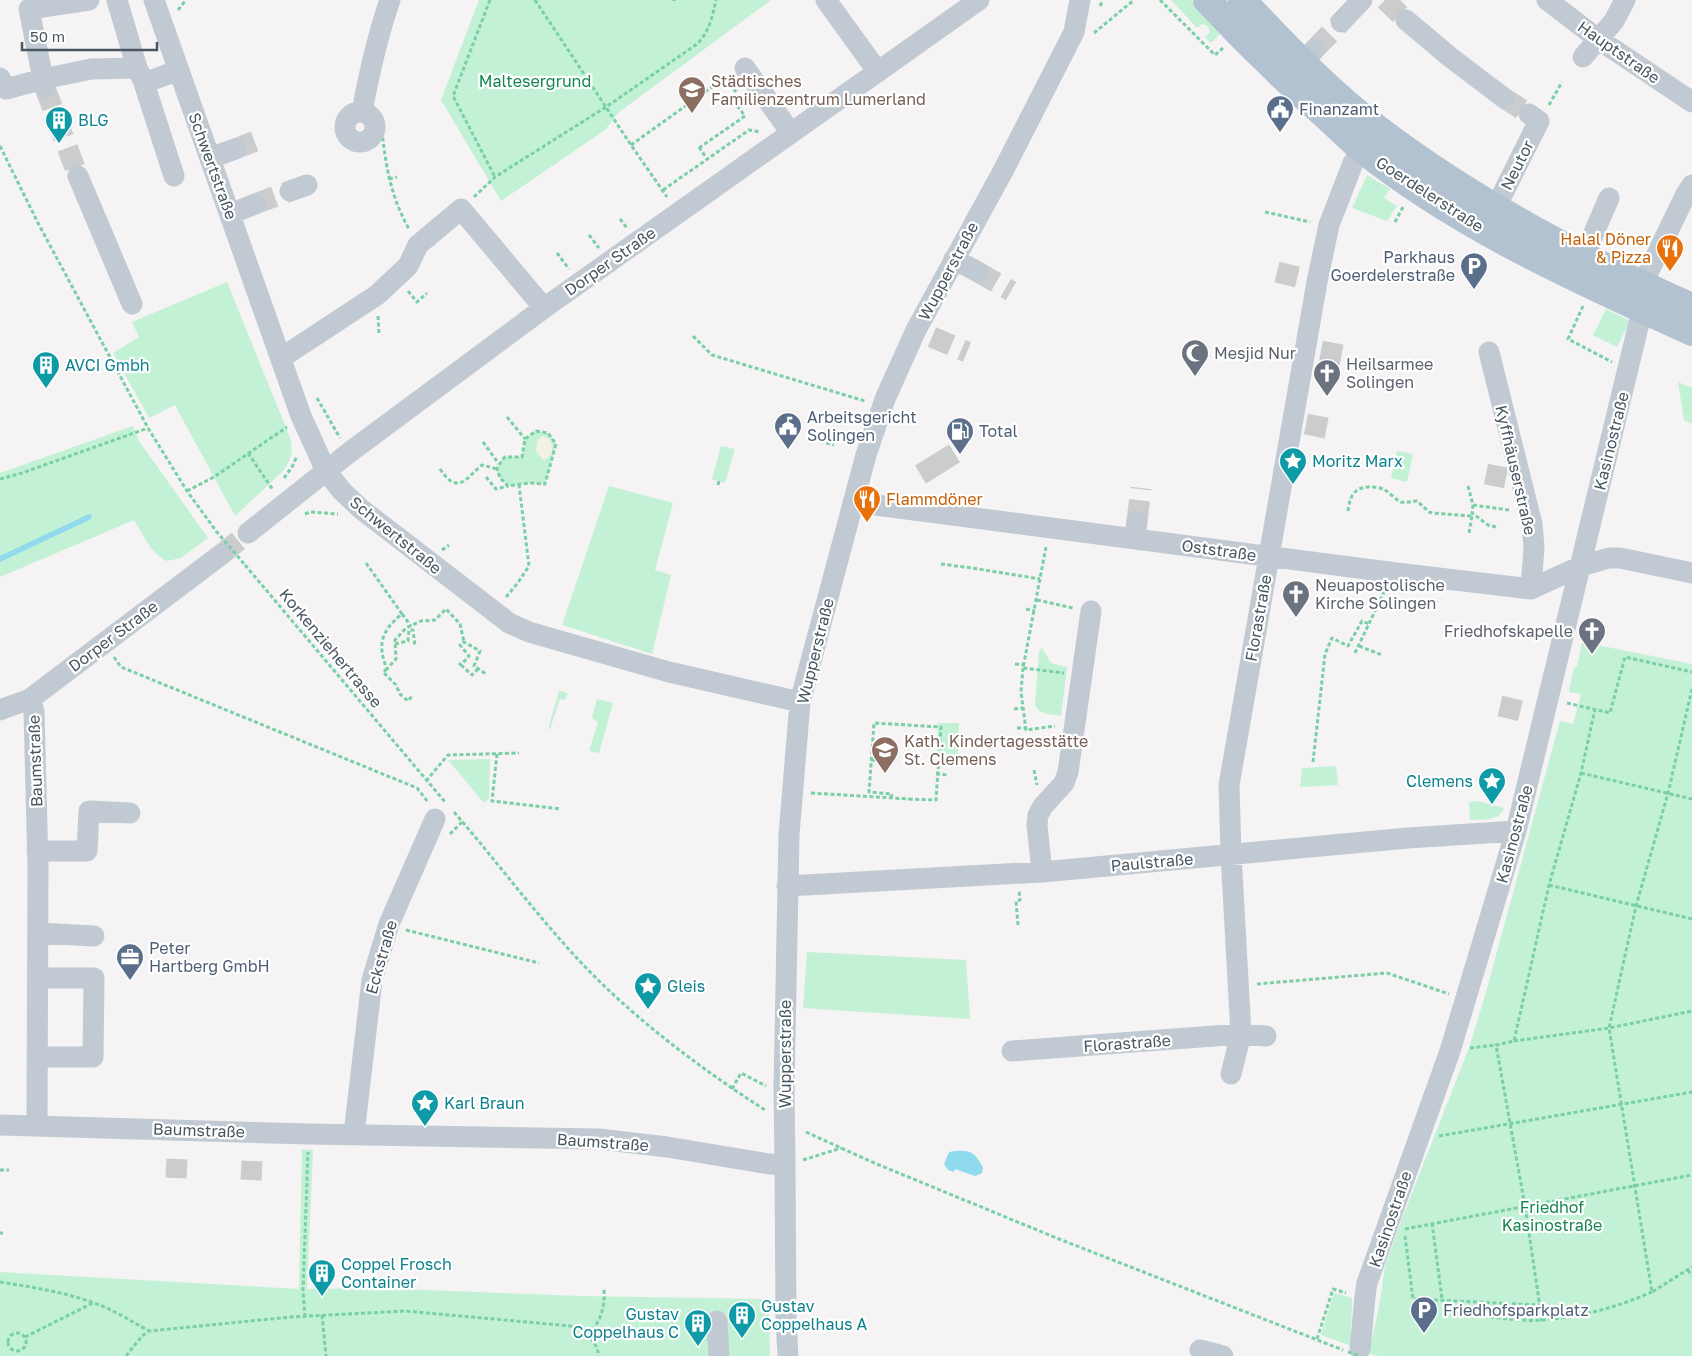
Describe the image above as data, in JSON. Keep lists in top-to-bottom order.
{
  "streets": {
    "main road": ["Goerdelerstraße"],
    "street": [
      "Hauptstraße",
      "Neutor",
      "Schwertstraße",
      "Dorper Straße",
      "Wupperstraße",
      "Kasinostraße",
      "Kyffhäuserstraße",
      "Oststraße",
      "Florastraße",
      "Baumstraße",
      "Paulstraße",
      "Eckstraße"
    ],
    "path": ["Korkenziehertrasse"]
  },
  "crossings": [
    ["Neutor", "Goerdelerstraße"],
    ["Schwertstraße", "Dorper Straße"],
    ["Schwertstraße", "Wupperstraße"],
    ["Goerdelerstraße", "Kasinostraße"],
    ["Goerdelerstraße", "Florastraße"],
    ["Dorper Straße", "Baumstraße"],
    ["Wupperstraße", "Oststraße"],
    ["Wupperstraße", "Baumstraße"],
    ["Wupperstraße", "Paulstraße"],
    ["Kasinostraße", "Paulstraße"],
    ["Kyffhäuserstraße", "Oststraße"],
    ["Oststraße", "Florastraße"],
    ["Florastraße", "Paulstraße"],
    ["Baumstraße", "Eckstraße"]
  ],
  "parks": ["Maltesergrund", "Friedhof Kasinostraße"],
  "places": {
    "school or university": ["Städtisches Familienzentrum Lumerland", "Kath. Kindertagesstätte St. Clemens"],
    "public building": ["Finanzamt", "Arbeitsgericht Solingen"],
    "building": [
      "BLG",
      "AVCI Gmbh",
      "Coppel Frosch Container",
      "Gustav Coppelhaus A",
      "Gustav Coppelhaus C"
    ],
    "restaurant": ["Halal Döner & Pizza", "Flammdöner"],
    "parking": ["Parkhaus Goerdelerstraße", "Friedhofsparkplatz"],
    "mosque": ["Mesjid Nur"],
    "church": ["Heilsarmee Solingen", "Neuapostolische Kirche Solingen", "Friedhofskapelle"],
    "fuel station": ["Total"],
    "place": [
      "Moritz Marx",
      "Clemens",
      "Gleis",
      "Karl Braun"
    ],
    "office": ["Peter Hartberg GmbH"]
  },
  "scale_bar": "50 m"
}
